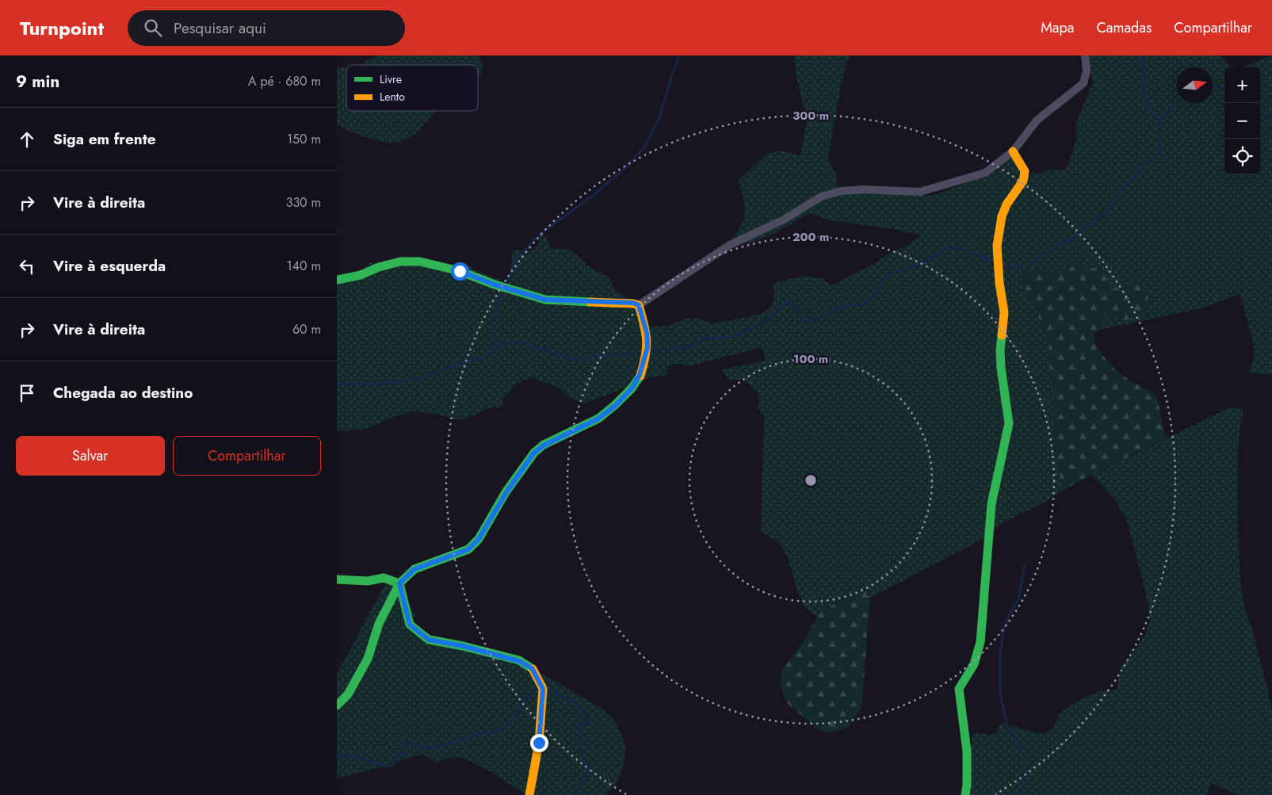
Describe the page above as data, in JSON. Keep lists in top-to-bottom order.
{
  "legend": ["Livre", "Lento"],
  "north": "right",
  "page": {
    "header": "Turnpoint",
    "search": "Pesquisar aqui",
    "nav": ["Mapa", "Camadas", "Compartilhar"],
    "heading": ["9 min", "A pé · 680 m"],
    "map_buttons": ["+", "−"],
    "list": [
      ["Siga em frente", "150 m"],
      ["Vire à direita", "330 m"],
      ["Vire à esquerda", "140 m"],
      ["Vire à direita", "60 m"],
      "Chegada ao destino"
    ],
    "buttons": ["Salvar", "Compartilhar"]
  },
  "rings": ["300 m", "200 m", "100 m"]
}
